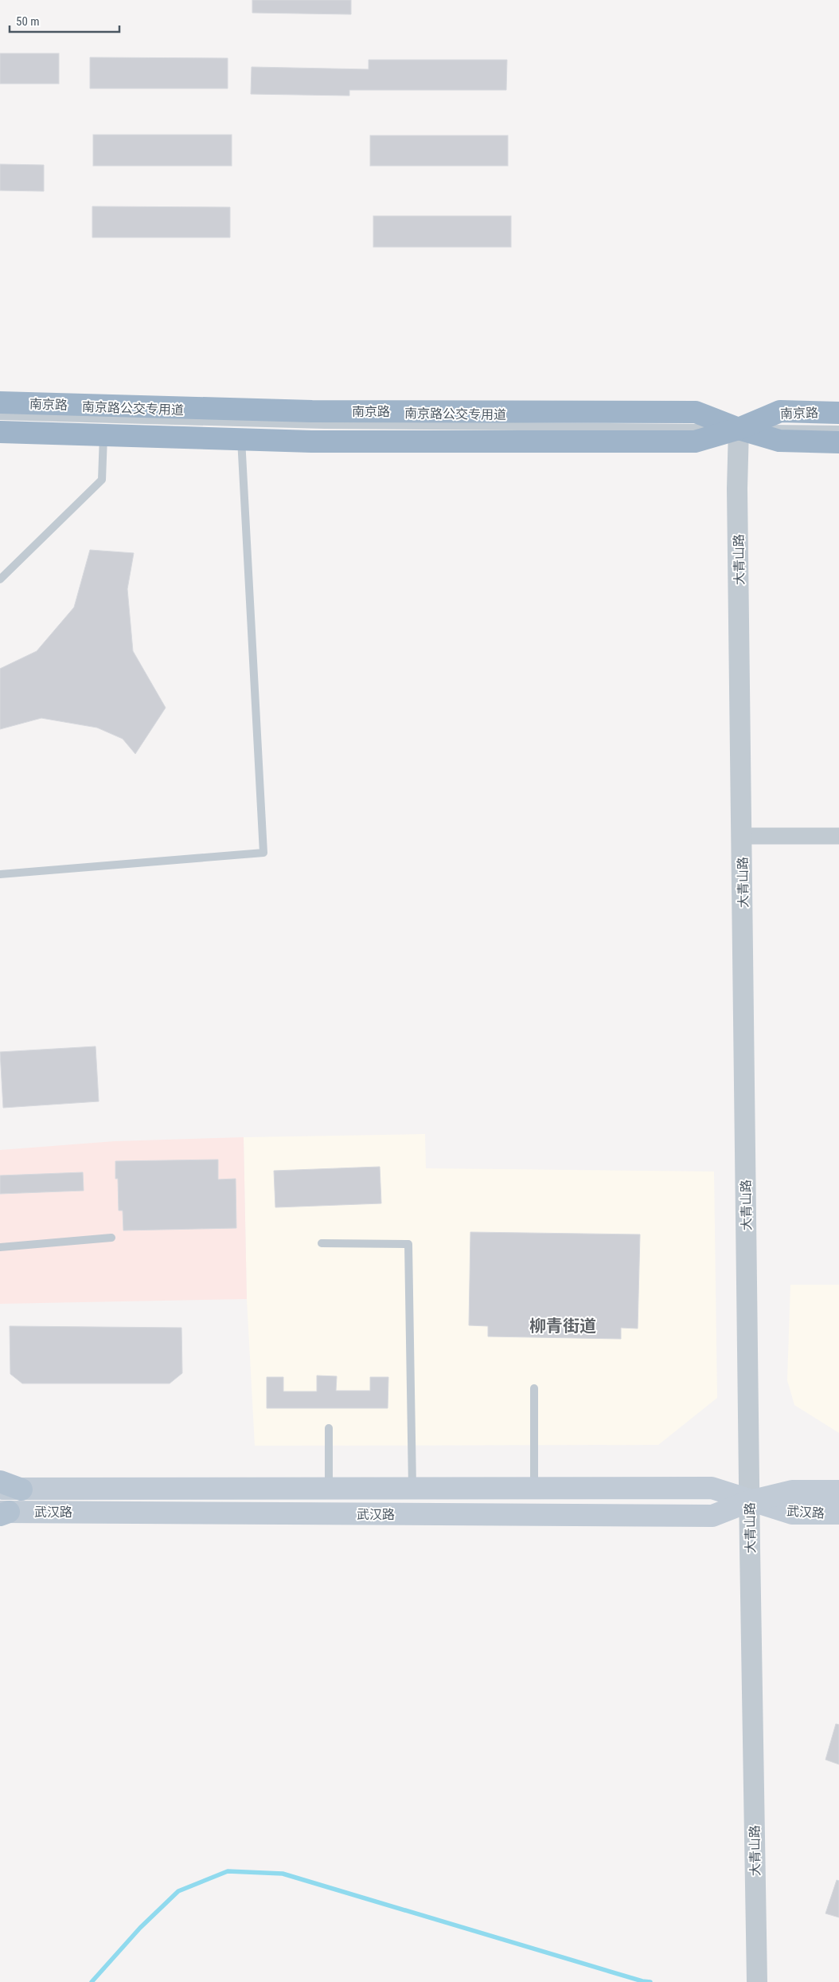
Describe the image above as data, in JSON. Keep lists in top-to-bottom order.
{
  "streets": {
    "highway": ["南京路"],
    "main road": ["武汉路"],
    "street": ["大青山路"],
    "lane": ["南京路公交专用道"]
  },
  "crossings": [
    ["南京路", "南京路公交专用道"],
    ["南京路", "大青山路"],
    ["南京路公交专用道", "大青山路"],
    ["大青山路", "武汉路"]
  ],
  "districts": ["柳青街道"],
  "scale_bar": "50 m"
}
